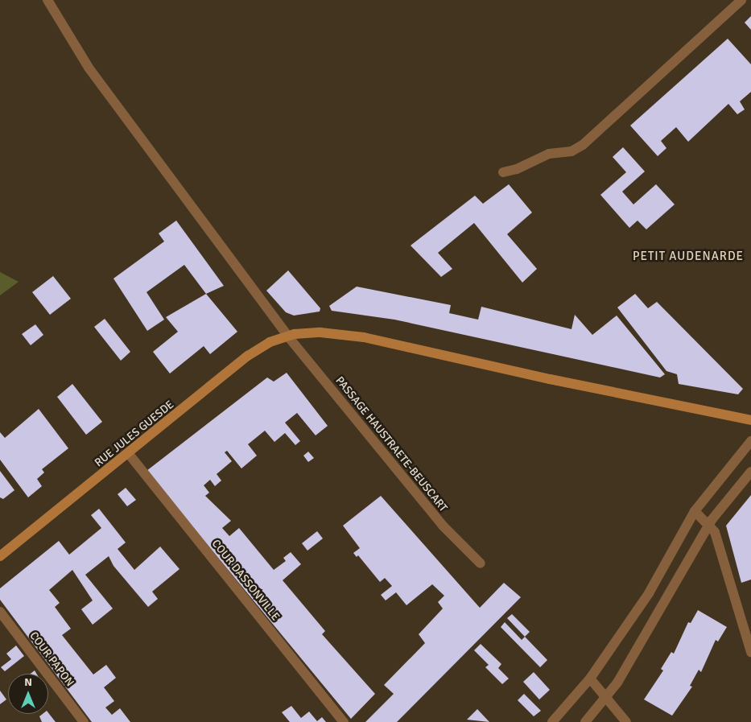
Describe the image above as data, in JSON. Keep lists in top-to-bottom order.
{
  "streets": {
    "main road": ["RUE JULES GUESDE"],
    "street": ["PASSAGE HAUSTRAETE-BEUSCART", "COUR DASSONVILLE", "COUR PAPON"]
  },
  "crossings": [
    ["RUE JULES GUESDE", "PASSAGE HAUSTRAETE-BEUSCART"],
    ["RUE JULES GUESDE", "COUR DASSONVILLE"]
  ],
  "districts": ["PETIT AUDENARDE"],
  "north": "top"
}
